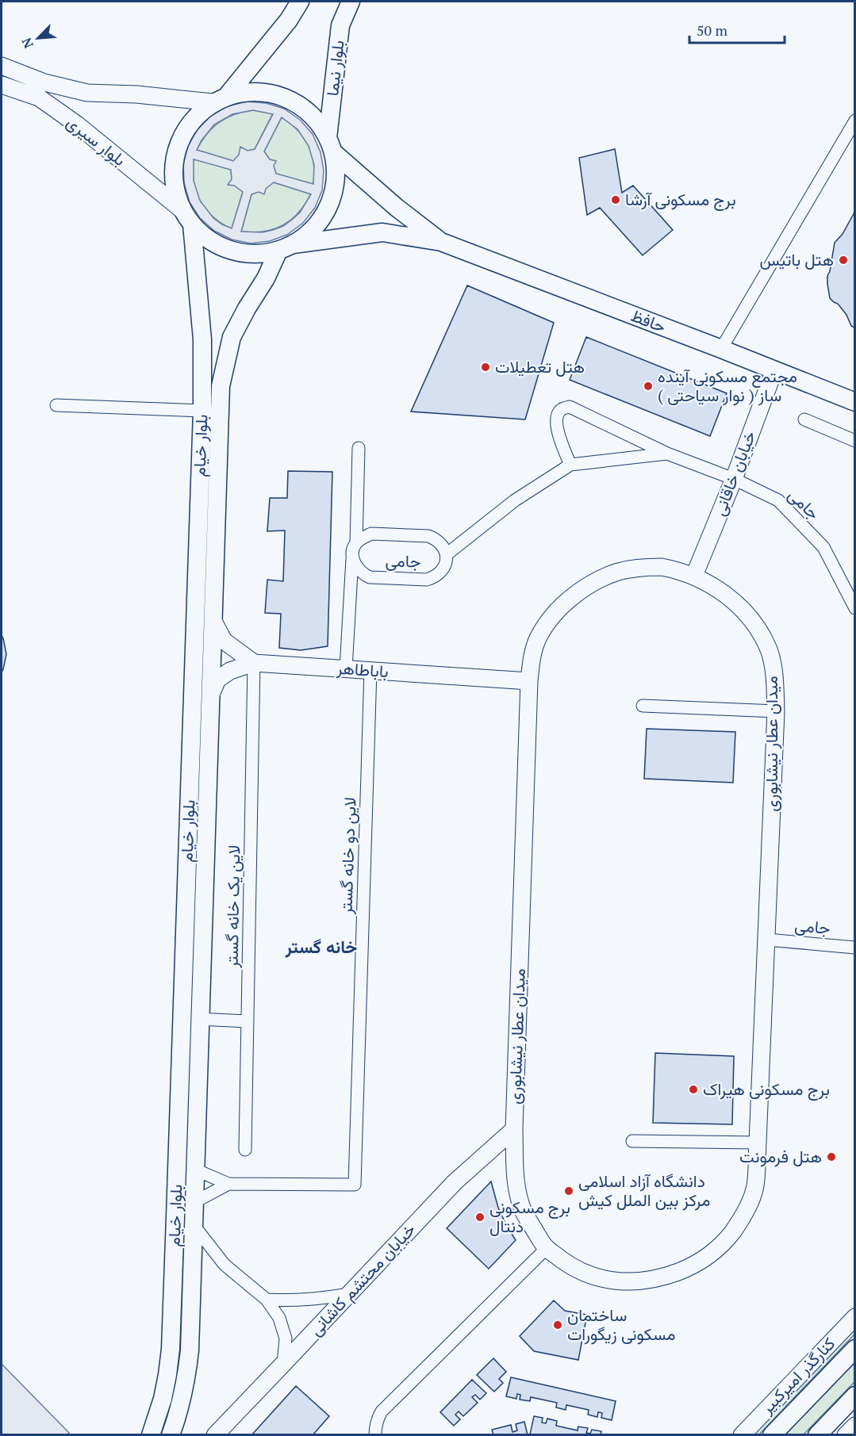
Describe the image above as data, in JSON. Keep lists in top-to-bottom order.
{
  "streets": {
    "main road": ["بلوار نیما", "حافظ", "بلوار خیام"],
    "street": [
      "بلوار سیری",
      "خیابان خاقانی",
      "جامی",
      "باباطاهر",
      "میدان عطار نیشابوری",
      "لاین دو خانه گستر",
      "لاین یک خانه گستر",
      "خیابان محتشم کاشانی",
      "کنارگذر امیرکبیر"
    ]
  },
  "crossings": [
    ["بلوار نیما", "بلوار سیری"],
    ["بلوار نیما", "بلوار خیام"],
    ["بلوار سیری", "بلوار خیام"],
    ["حافظ", "خیابان خاقانی"],
    ["بلوار خیام", "باباطاهر"],
    ["خیابان خاقانی", "جامی"],
    ["خیابان خاقانی", "میدان عطار نیشابوری"],
    ["جامی", "میدان عطار نیشابوری"],
    ["باباطاهر", "میدان عطار نیشابوری"],
    ["باباطاهر", "لاین دو خانه گستر"],
    ["باباطاهر", "لاین یک خانه گستر"],
    ["میدان عطار نیشابوری", "خیابان محتشم کاشانی"]
  ],
  "districts": ["خانه گستر"],
  "places": [
    "برج مسکونی آرشا",
    "هتل باتیس",
    "هتل تعطیلات",
    "مجتمع مسکونی آینده ساز ( نوار سیاحتی )",
    "برج مسکونی هیراک",
    "هتل فرمونت",
    "دانشگاه آزاد اسلامی مرکز بین الملل کیش",
    "برج مسکونی دنتال",
    "ساختمان مسکونی زیگورات"
  ],
  "scale_bar": "50 m",
  "north": "bottom left"
}
